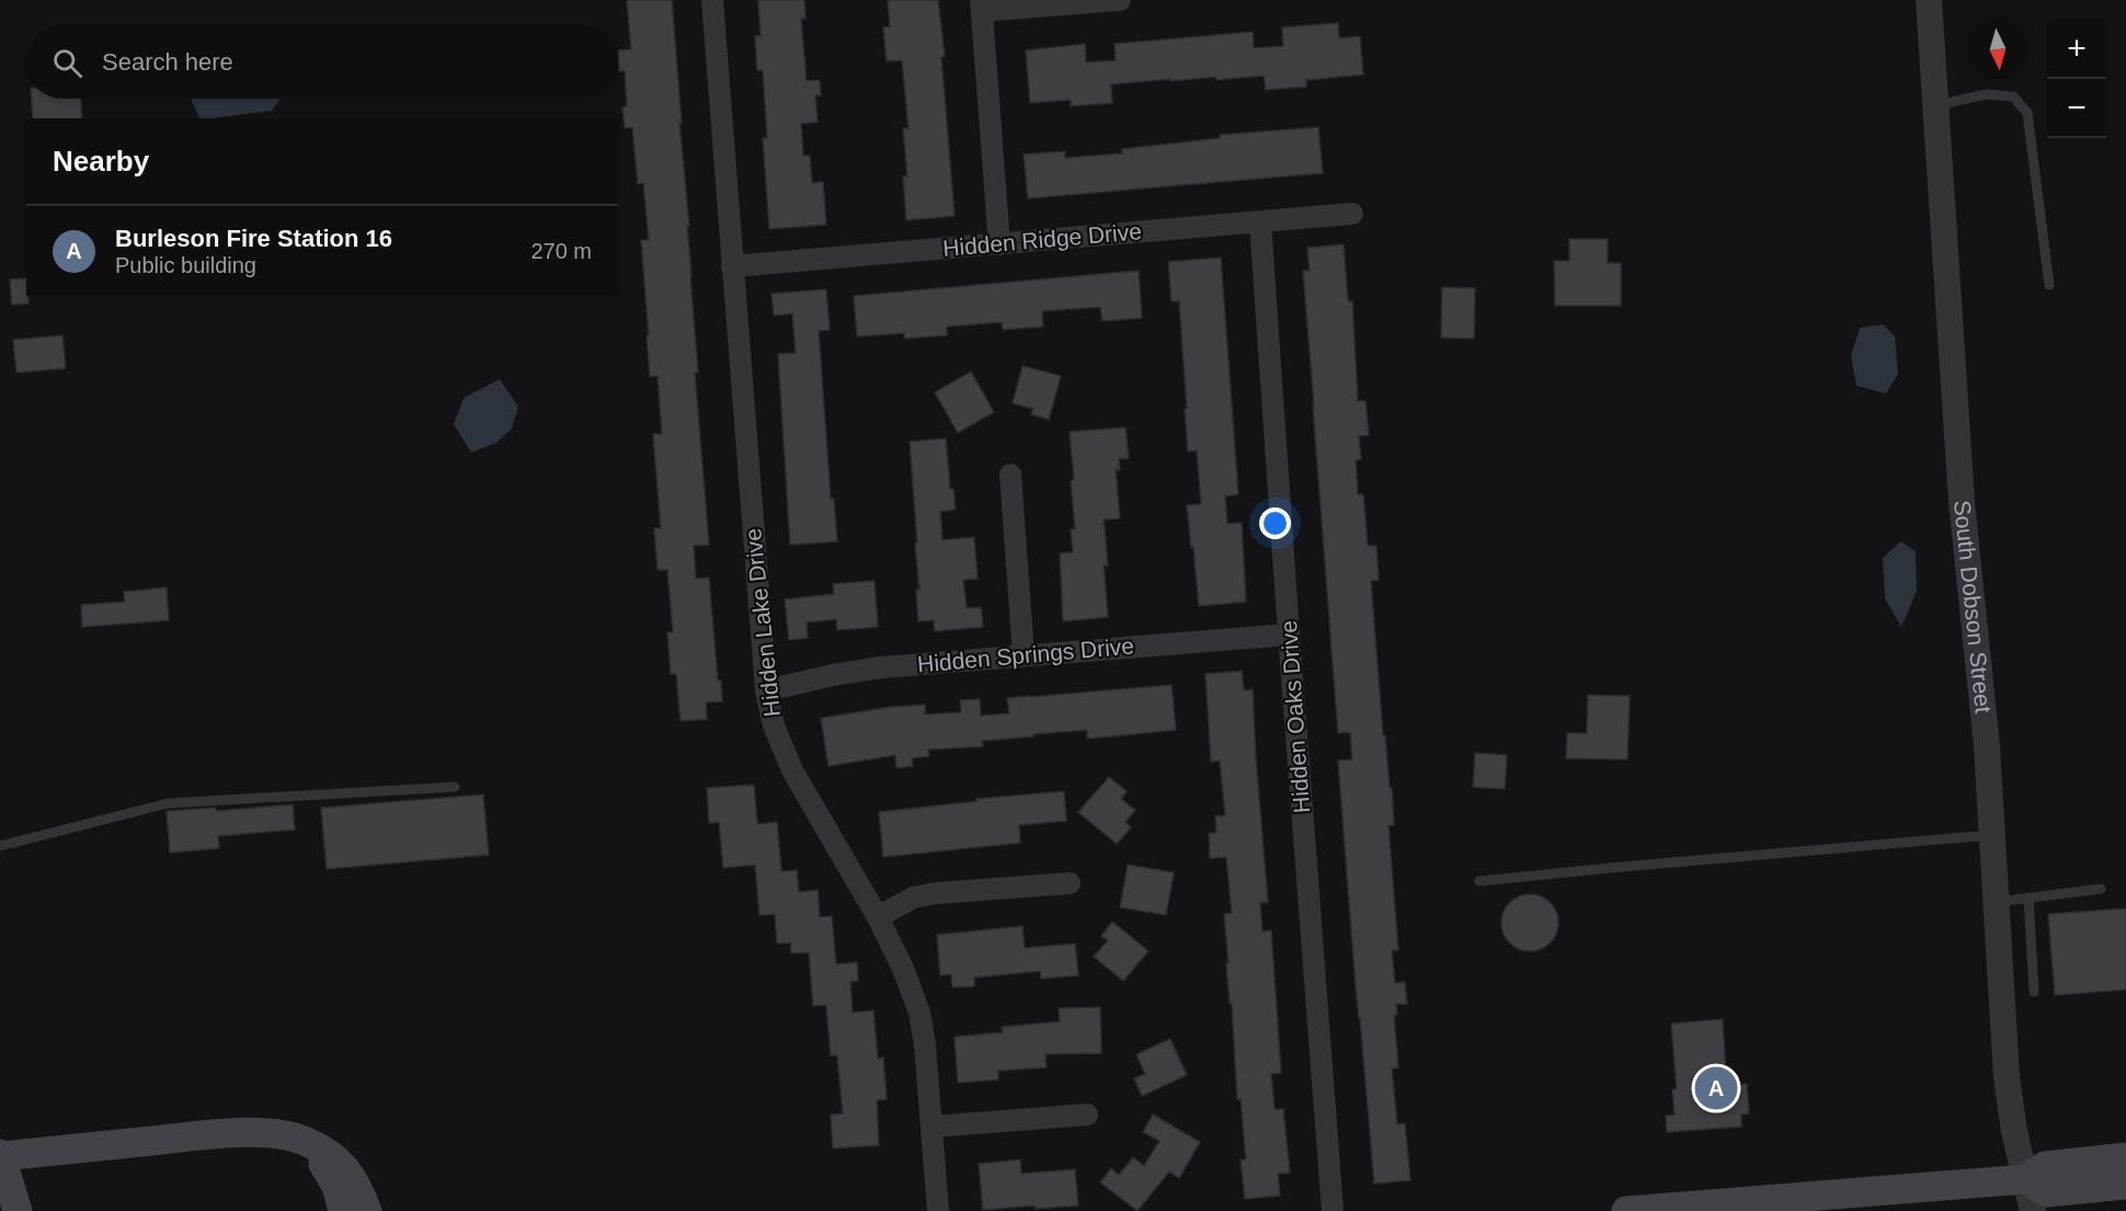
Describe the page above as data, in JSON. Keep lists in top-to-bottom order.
{
  "streets": {
    "street": [
      "Hidden Ridge Drive",
      "South Dobson Street",
      "Hidden Lake Drive",
      "Hidden Springs Drive",
      "Hidden Oaks Drive"
    ]
  },
  "crossings": [
    ["Hidden Ridge Drive", "Hidden Lake Drive"],
    ["Hidden Ridge Drive", "Hidden Oaks Drive"],
    ["Hidden Lake Drive", "Hidden Springs Drive"],
    ["Hidden Springs Drive", "Hidden Oaks Drive"]
  ],
  "north": "bottom",
  "page": {
    "map_buttons": ["+", "−"],
    "search": "Search here",
    "heading": "Nearby",
    "list": [
      {
        "mark": "A",
        "name": "Burleson Fire Station 16",
        "note": "Public building",
        "value": "270 m"
      }
    ],
    "pins": "A"
  }
}
